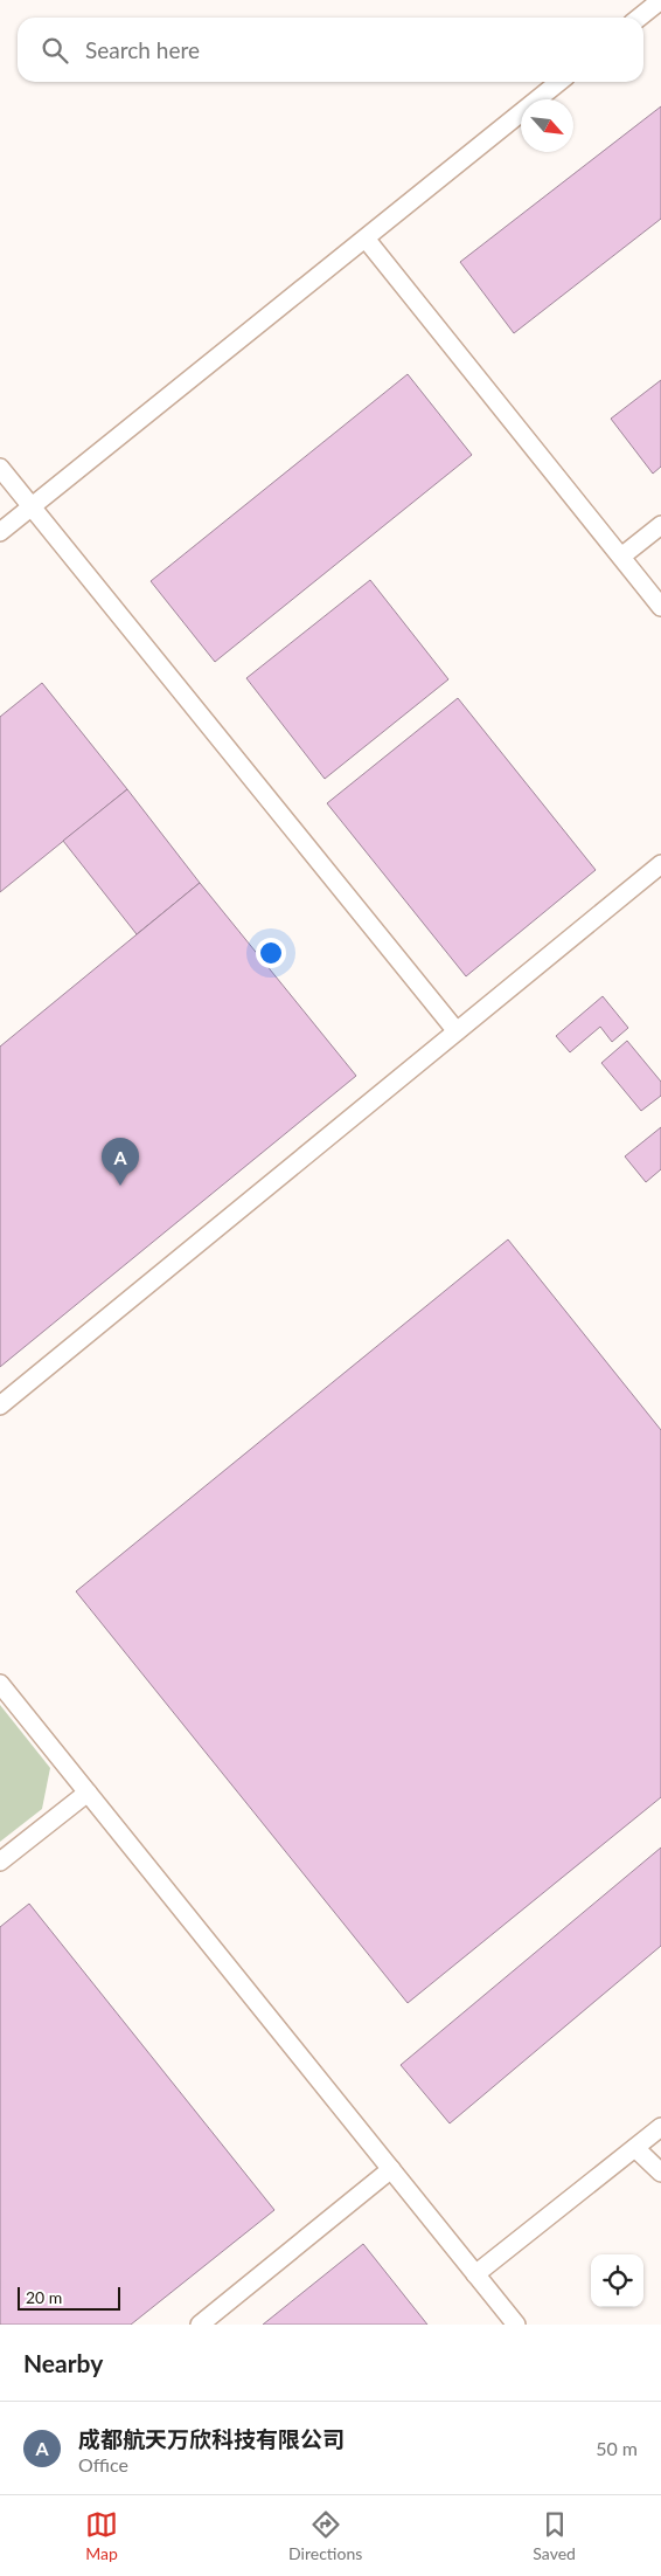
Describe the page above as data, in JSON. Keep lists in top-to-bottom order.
{
  "scale_bar": "20 m",
  "north": "bottom right",
  "page": {
    "search": "Search here",
    "pins": "A",
    "scale": "20 m",
    "heading": "Nearby",
    "list": [
      {
        "mark": "A",
        "name": "成都航天万欣科技有限公司",
        "note": "Office",
        "value": "50 m"
      }
    ],
    "nav": ["Map", "Directions", "Saved"]
  }
}
